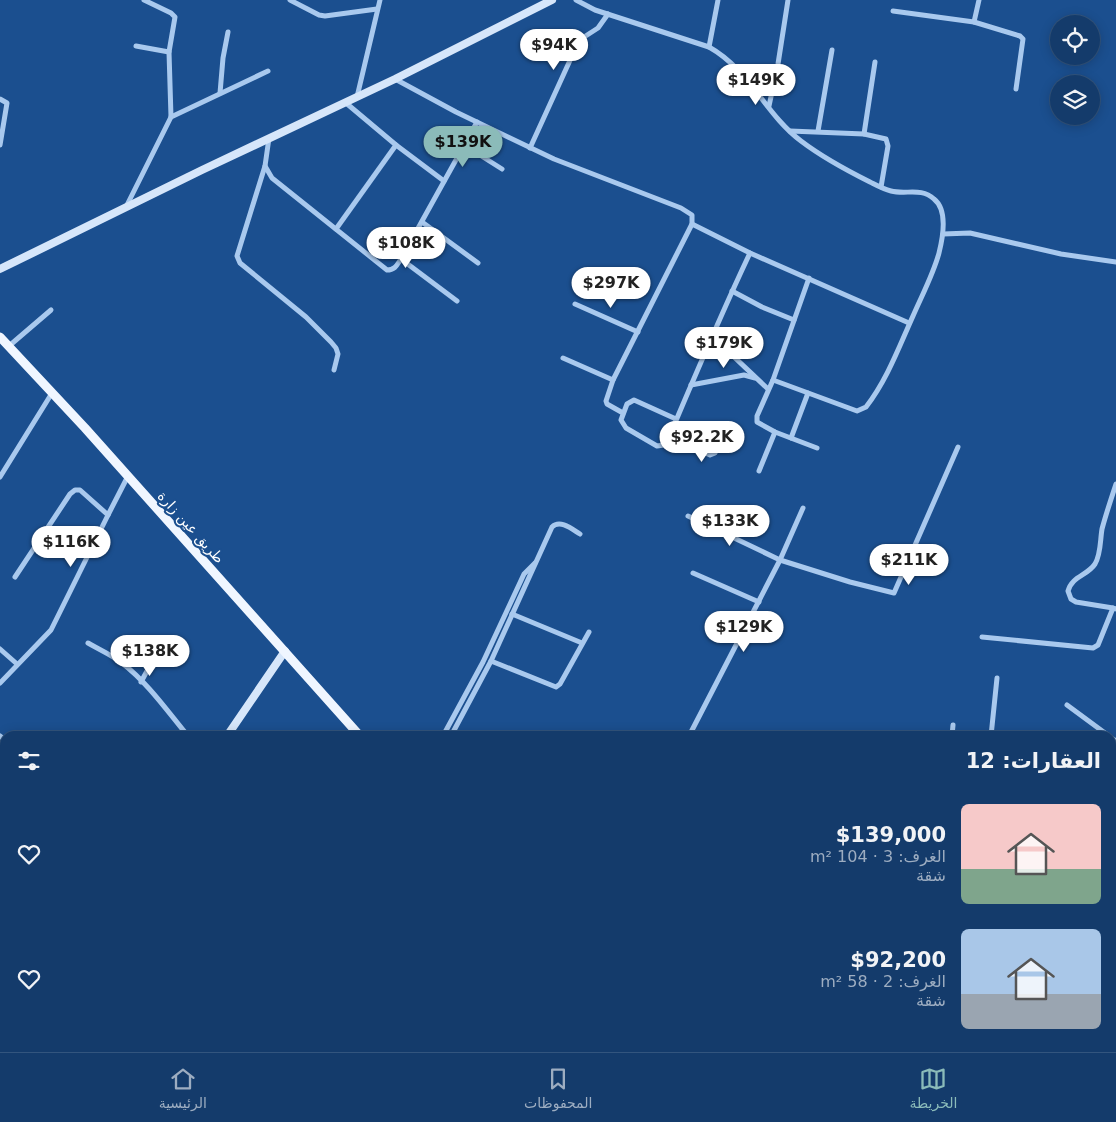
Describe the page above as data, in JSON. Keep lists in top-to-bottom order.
{
  "streets": {
    "main road": ["طريق عين زارة"]
  },
  "page": {
    "price": [
      "$94K",
      "$149K",
      "$139K",
      "$108K",
      "$297K",
      "$179K",
      "$92.2K",
      "$133K",
      "$116K",
      "$211K",
      "$129K",
      "$138K"
    ],
    "heading": "العقارات: 12",
    "list": [
      {
        "name": "$139,000",
        "note": "الغرف: 3 · 104 m² · شقة"
      },
      {
        "name": "$92,200",
        "note": "الغرف: 2 · 58 m² · شقة"
      }
    ],
    "tabs": ["الخريطة", "المحفوظات", "الرئيسية"]
  }
}
